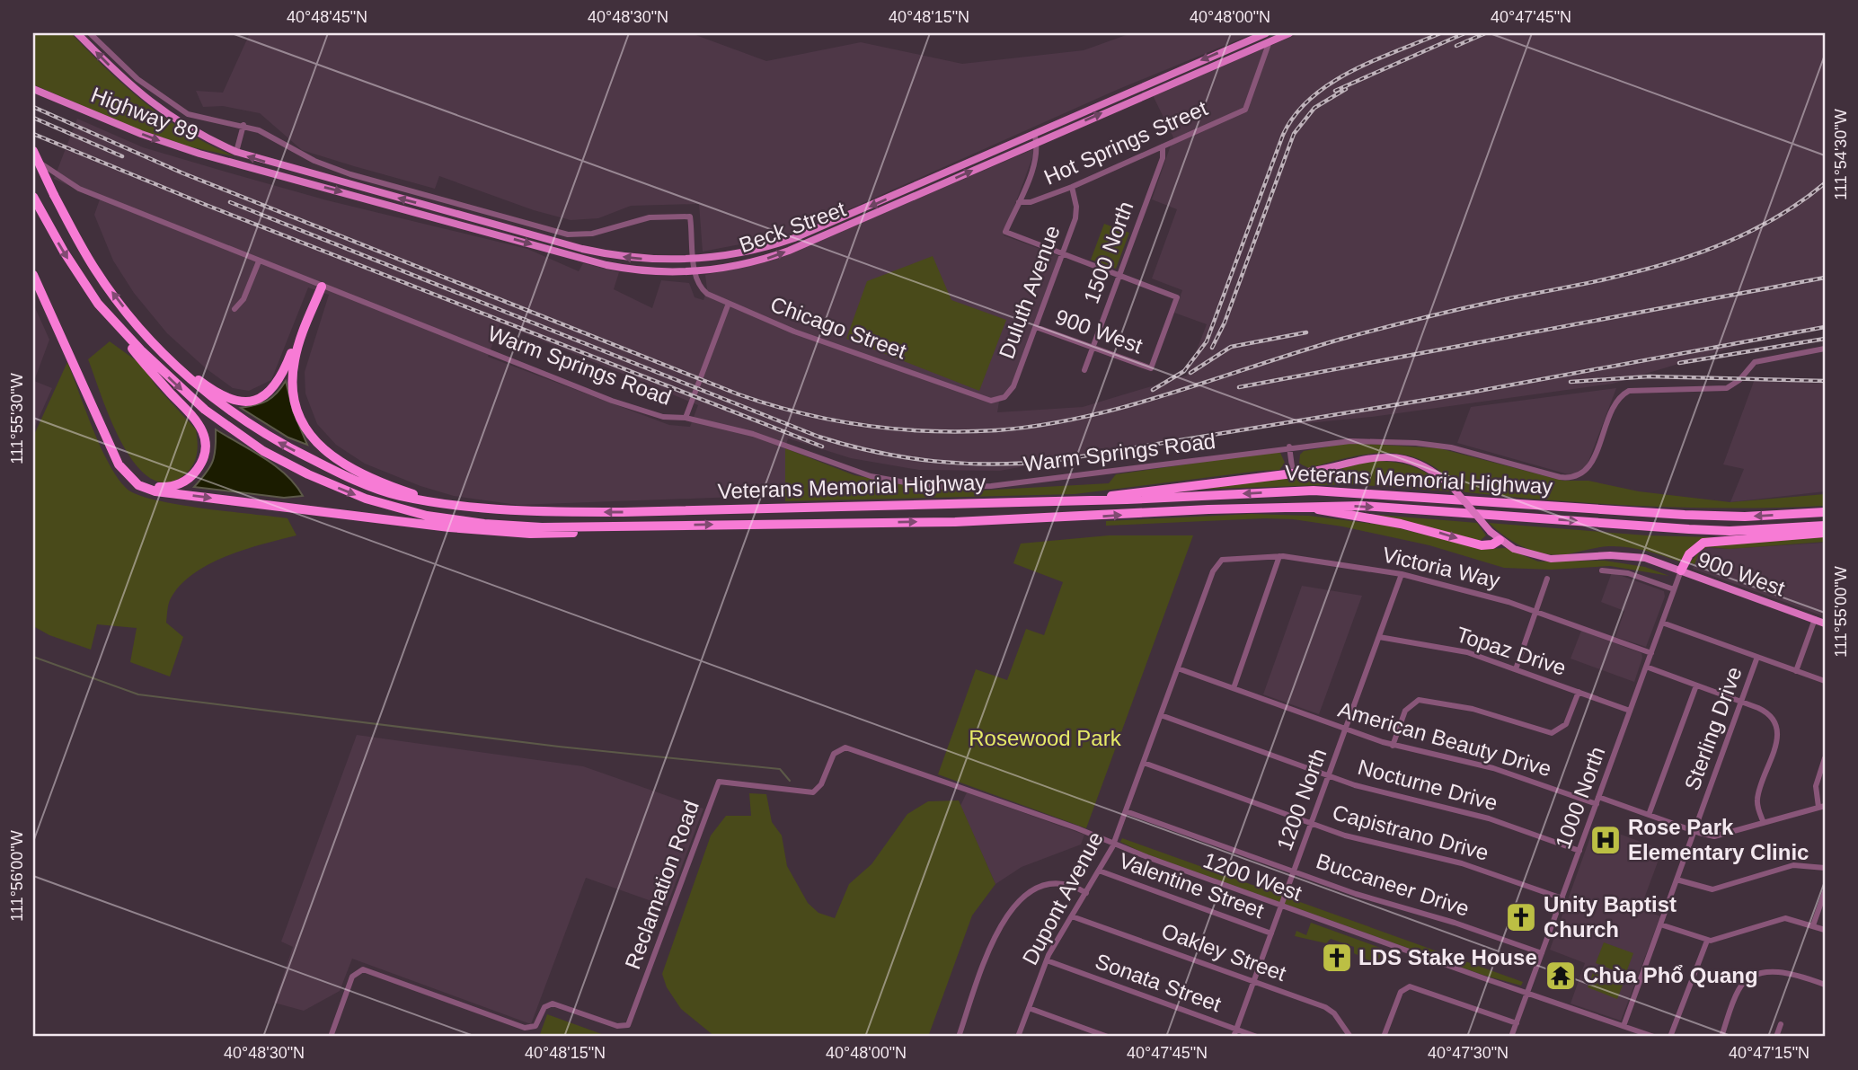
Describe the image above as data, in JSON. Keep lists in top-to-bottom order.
{
  "streets": {
    "highway": ["Veterans Memorial Highway"],
    "main road": ["Highway 89", "Beck Street", "900 West"],
    "street": [
      "Hot Springs Street",
      "1500 North",
      "Duluth Avenue",
      "Chicago Street",
      "Warm Springs Road",
      "Victoria Way",
      "Topaz Drive",
      "Sterling Drive",
      "American Beauty Drive",
      "Nocturne Drive",
      "1000 North",
      "1200 North",
      "Capistrano Drive",
      "1200 West",
      "Reclamation Road",
      "Buccaneer Drive",
      "Valentine Street",
      "Dupont Avenue",
      "Oakley Street",
      "Sonata Street"
    ]
  },
  "crossings": [
    ["Highway 89", "Beck Street"],
    ["Hot Springs Street", "Beck Street"],
    ["Hot Springs Street", "1500 North"],
    ["Hot Springs Street", "Duluth Avenue"],
    ["Beck Street", "Chicago Street"],
    ["1500 North", "900 West"],
    ["Duluth Avenue", "Chicago Street"],
    ["Duluth Avenue", "900 West"],
    ["900 West", "1000 North"],
    ["Victoria Way", "1000 North"],
    ["Victoria Way", "1200 North"],
    ["Victoria Way", "Dupont Avenue"],
    ["Topaz Drive", "1000 North"],
    ["Topaz Drive", "1200 North"],
    ["Sterling Drive", "1200 West"],
    ["American Beauty Drive", "1000 North"],
    ["American Beauty Drive", "1200 North"],
    ["American Beauty Drive", "Dupont Avenue"],
    ["Nocturne Drive", "1000 North"],
    ["Nocturne Drive", "1200 North"],
    ["Nocturne Drive", "Dupont Avenue"],
    ["1000 North", "Capistrano Drive"],
    ["1000 North", "1200 West"],
    ["1000 North", "Buccaneer Drive"],
    ["1200 North", "Capistrano Drive"],
    ["1200 North", "1200 West"],
    ["1200 North", "Buccaneer Drive"],
    ["1200 North", "Valentine Street"],
    ["1200 North", "Oakley Street"],
    ["1200 North", "Sonata Street"],
    ["Capistrano Drive", "Dupont Avenue"],
    ["1200 West", "Reclamation Road"],
    ["1200 West", "Dupont Avenue"],
    ["Buccaneer Drive", "Dupont Avenue"],
    ["Valentine Street", "Dupont Avenue"],
    ["Dupont Avenue", "Oakley Street"],
    ["Dupont Avenue", "Sonata Street"]
  ],
  "parks": ["Rosewood Park"],
  "places": {
    "hospital": ["Rose Park Elementary Clinic"],
    "church": ["Unity Baptist Church", "LDS Stake House"],
    "temple": ["Chùa Phổ Quang"]
  },
  "coordinates": [
    "40°48'45\"N",
    "40°48'30\"N",
    "40°48'15\"N",
    "40°48'00\"N",
    "40°47'45\"N",
    "111°54'30\"W",
    "111°55'30\"W",
    "111°55'00\"W",
    "111°56'00\"W",
    "40°47'30\"N",
    "40°47'15\"N"
  ]
}
